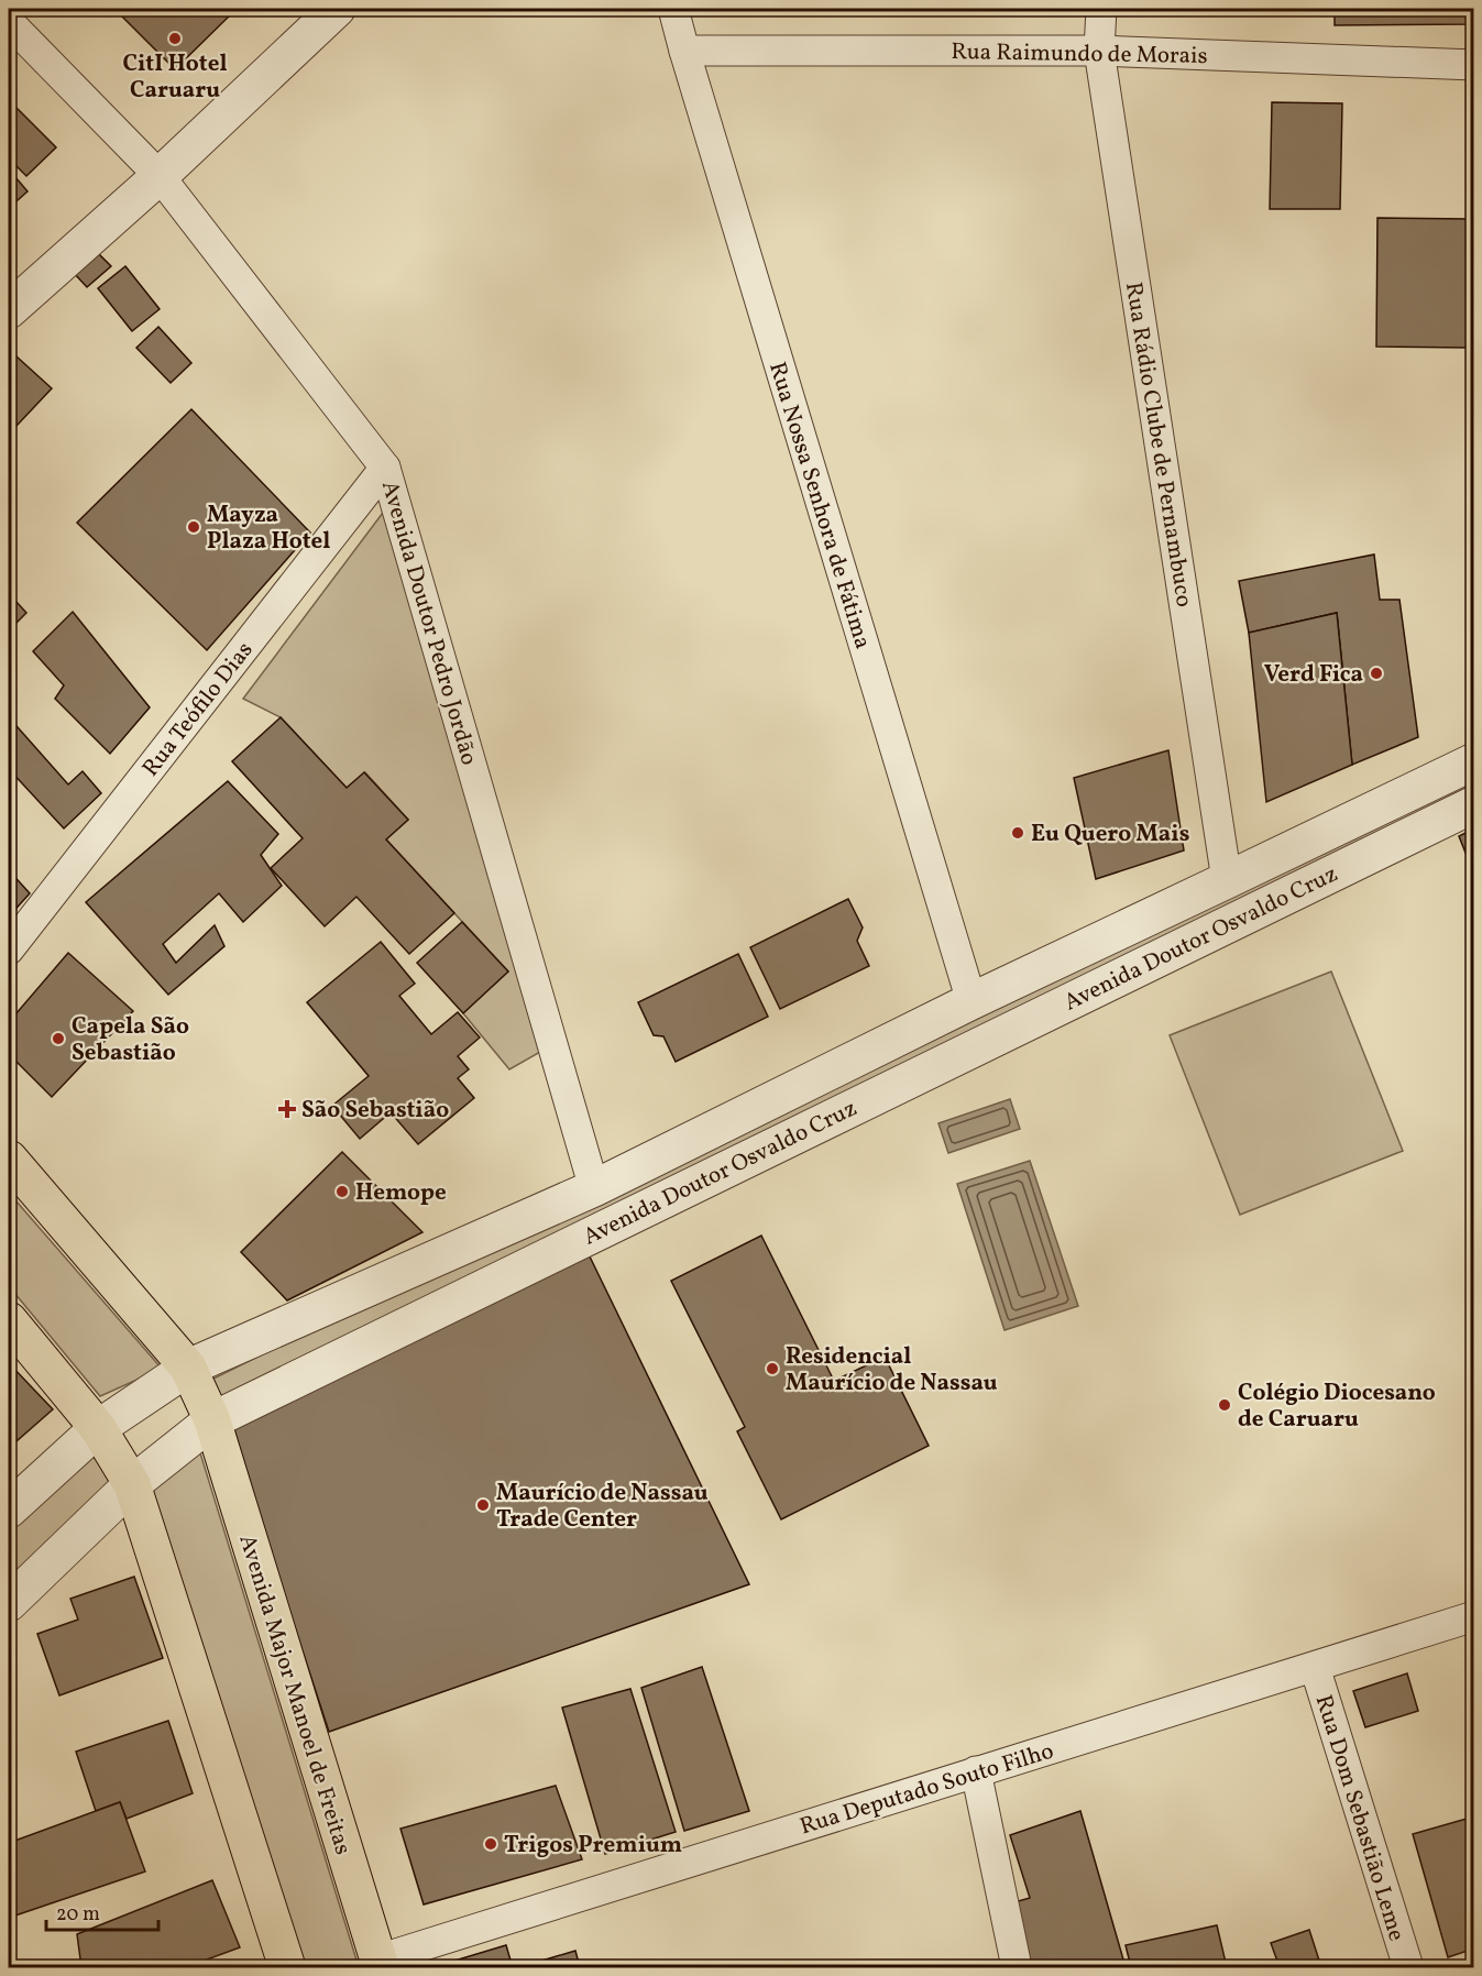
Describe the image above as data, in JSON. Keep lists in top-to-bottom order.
{
  "streets": {
    "main road": ["Avenida Major Manoel de Freitas"],
    "street": [
      "Rua Raimundo de Morais",
      "Rua Rádio Clube de Pernambuco",
      "Rua Nossa Senhora de Fátima",
      "Avenida Doutor Pedro Jordão",
      "Rua Teófilo Dias",
      "Avenida Doutor Osvaldo Cruz",
      "Rua Deputado Souto Filho",
      "Rua Dom Sebastião Leme"
    ]
  },
  "crossings": [
    ["Rua Raimundo de Morais", "Rua Rádio Clube de Pernambuco"],
    ["Rua Raimundo de Morais", "Rua Nossa Senhora de Fátima"],
    ["Rua Rádio Clube de Pernambuco", "Avenida Doutor Osvaldo Cruz"],
    ["Rua Nossa Senhora de Fátima", "Avenida Doutor Osvaldo Cruz"],
    ["Avenida Doutor Pedro Jordão", "Rua Teófilo Dias"],
    ["Avenida Doutor Pedro Jordão", "Avenida Doutor Osvaldo Cruz"],
    ["Avenida Doutor Osvaldo Cruz", "Avenida Major Manoel de Freitas"],
    ["Avenida Major Manoel de Freitas", "Rua Deputado Souto Filho"],
    ["Rua Deputado Souto Filho", "Rua Dom Sebastião Leme"]
  ],
  "places": {
    "other": [
      "CitI Hotel Caruaru",
      "Mayza Plaza Hotel",
      "Verd Fica",
      "Eu Quero Mais",
      "Capela São Sebastião",
      "Hemope",
      "Residencial Maurício de Nassau",
      "Colégio Diocesano de Caruaru",
      "Maurício de Nassau Trade Center",
      "Trigos Premium"
    ],
    "health": ["São Sebastião"]
  },
  "scale_bar": "20 m"
}
